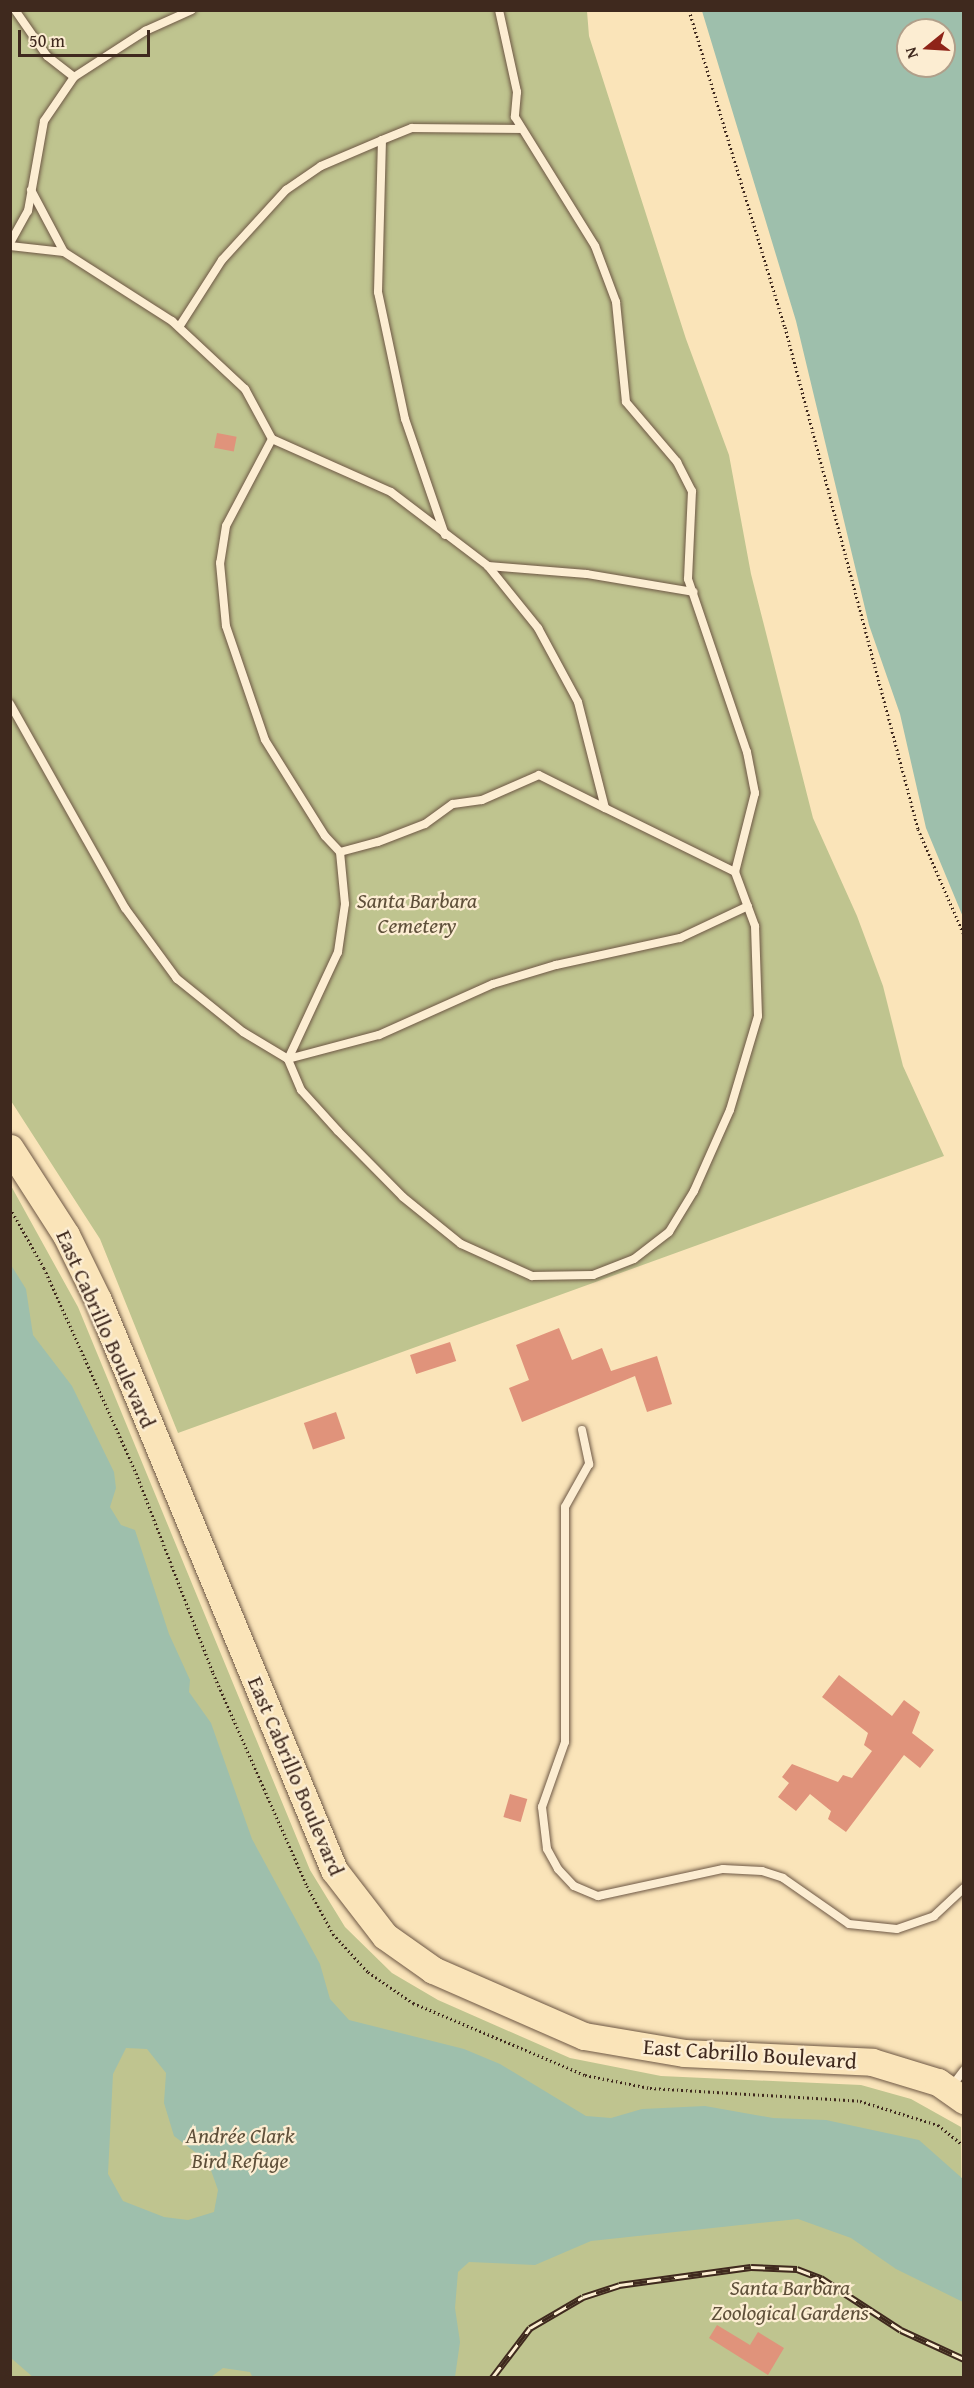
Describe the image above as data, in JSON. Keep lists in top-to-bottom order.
{
  "streets": {
    "main road": ["East Cabrillo Boulevard"]
  },
  "parks": ["Santa Barbara Cemetery", "Andrée Clark Bird Refuge", "Santa Barbara Zoological Gardens"],
  "scale_bar": "50 m",
  "north": "left"
}
